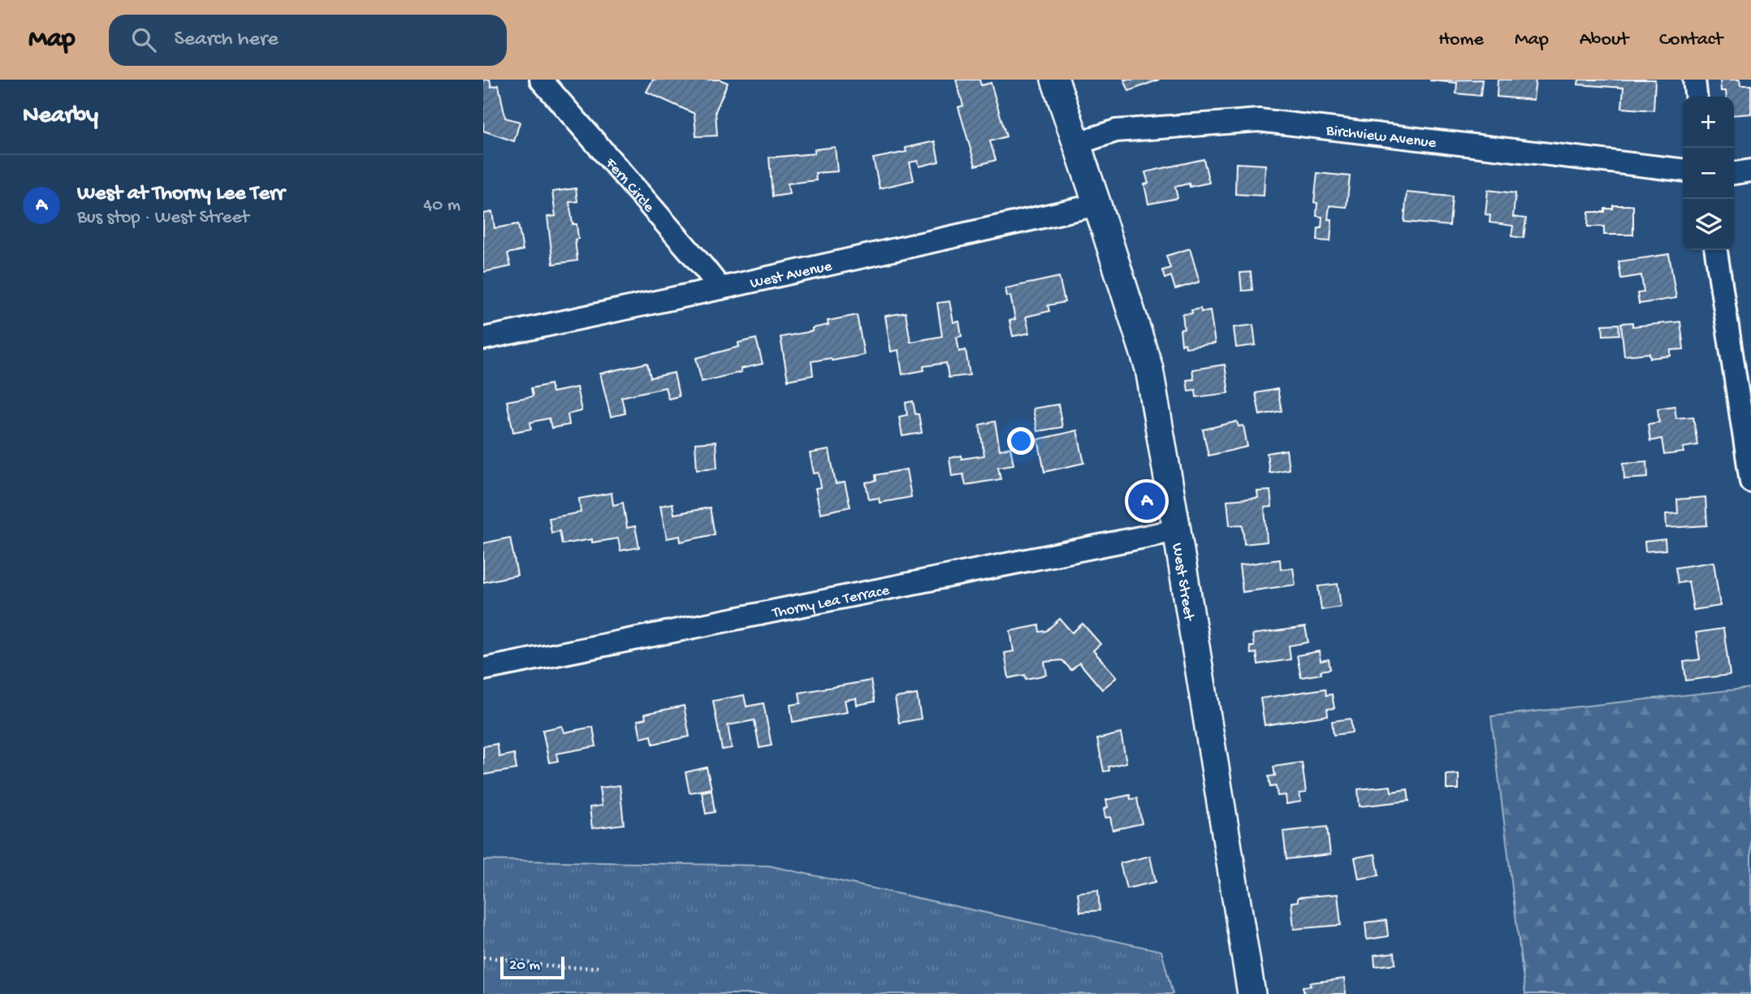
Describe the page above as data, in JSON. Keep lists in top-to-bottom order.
{
  "streets": {
    "street": [
      "Birchview Avenue",
      "Fern Circle",
      "West Avenue",
      "West Street",
      "Thorny Lea Terrace"
    ]
  },
  "crossings": [
    ["Birchview Avenue", "West Street"],
    ["Fern Circle", "West Avenue"],
    ["West Avenue", "West Street"],
    ["West Street", "Thorny Lea Terrace"]
  ],
  "scale_bar": "20 m",
  "page": {
    "header": "Map",
    "search": "Search here",
    "nav": [
      "Home",
      "Map",
      "About",
      "Contact"
    ],
    "heading": "Nearby",
    "map_buttons": ["+", "−"],
    "list": [
      {
        "mark": "A",
        "name": "West at Thorny Lee Terr",
        "note": "Bus stop · West Street",
        "value": "40 m"
      }
    ],
    "pins": "A",
    "scale": "20 m"
  }
}
